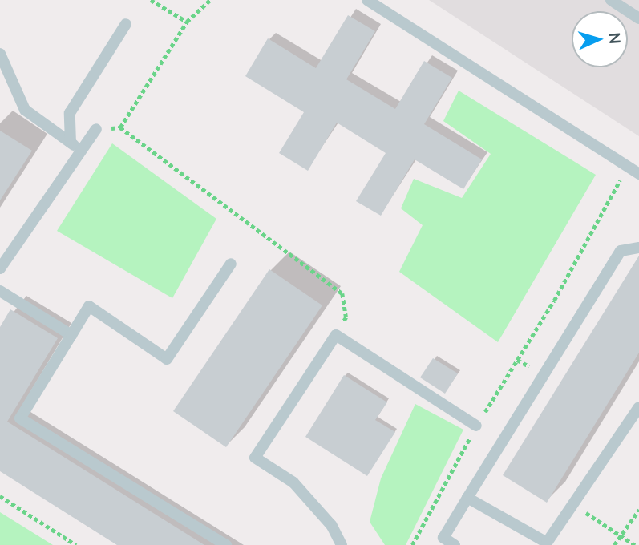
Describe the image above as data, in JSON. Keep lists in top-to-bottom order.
{
  "north": "right"
}
